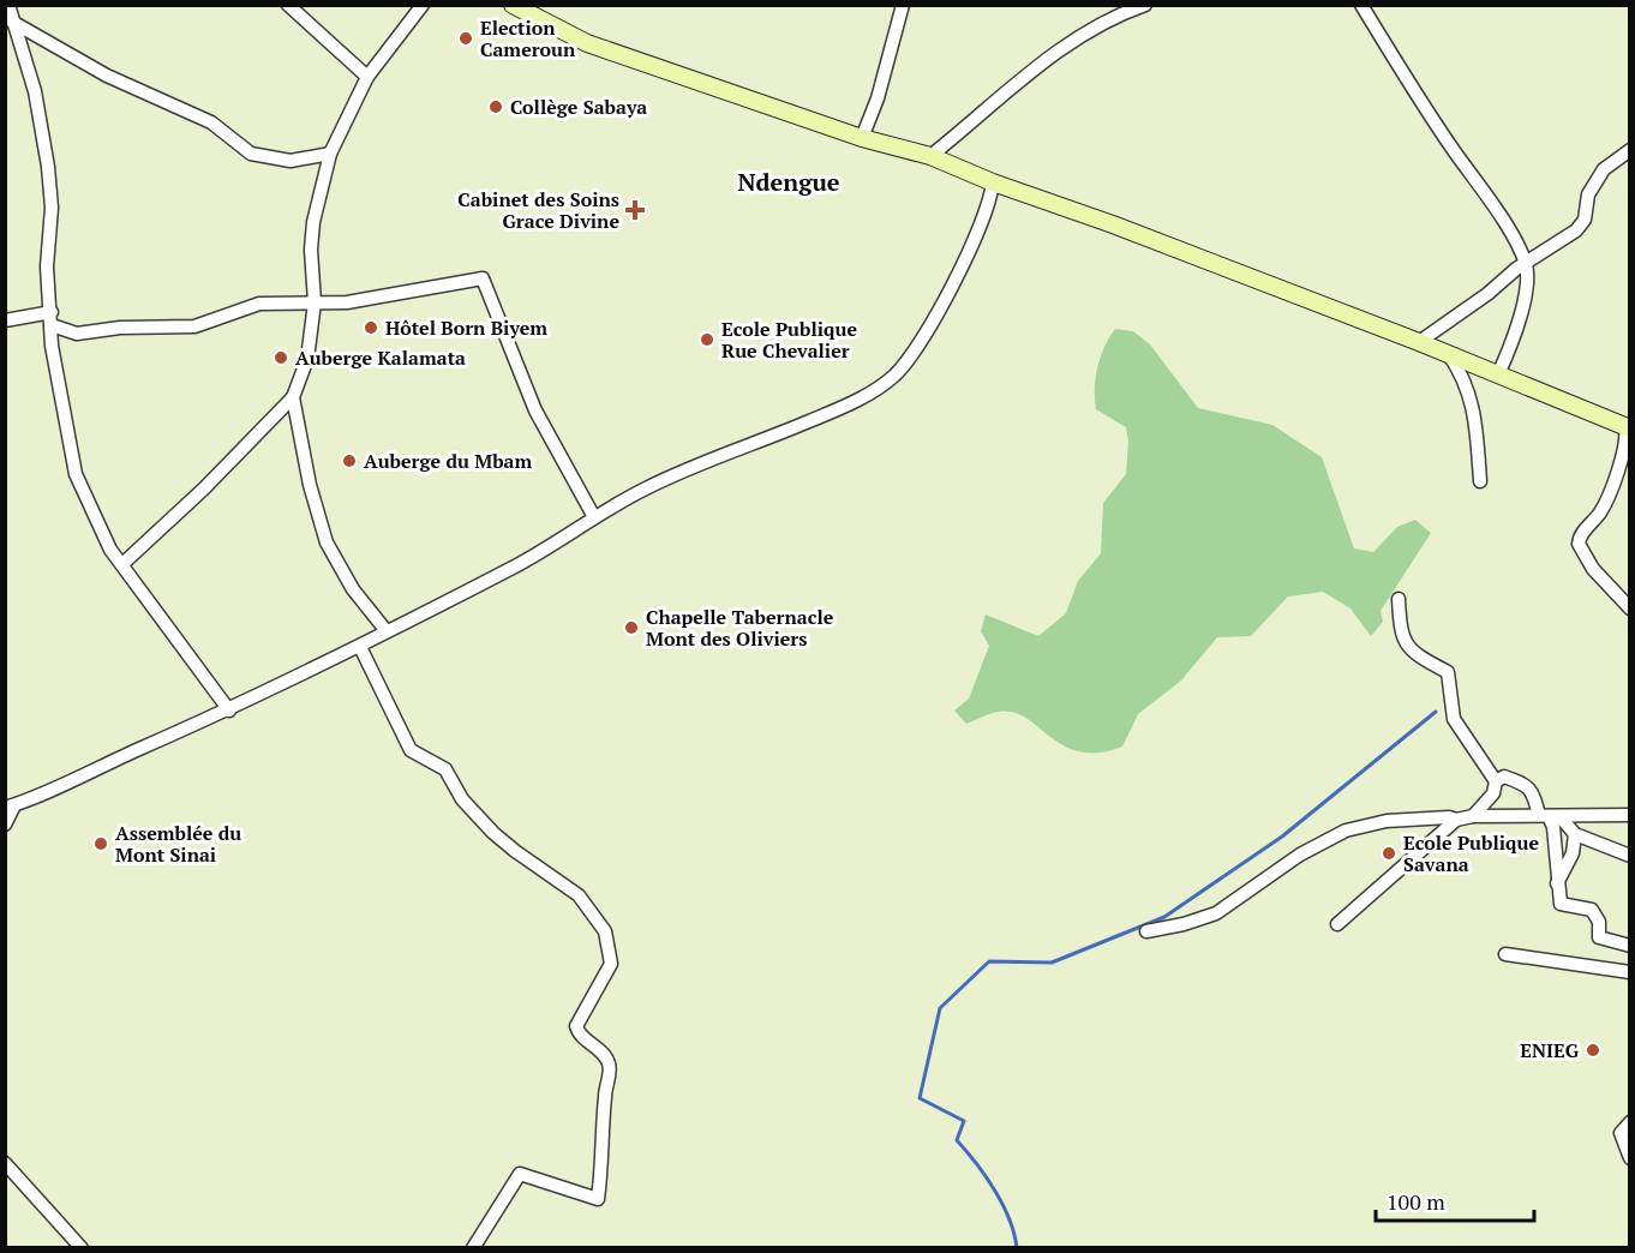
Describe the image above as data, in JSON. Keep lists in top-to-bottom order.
{
  "districts": ["Ndengue"],
  "places": {
    "other": [
      "Election Cameroun",
      "Collège Sabaya",
      "Hôtel Born Biyem",
      "Ecole Publique Rue Chevalier",
      "Auberge Kalamata",
      "Auberge du Mbam",
      "Chapelle Tabernacle Mont des Oliviers",
      "Assemblée du Mont Sinai",
      "Ecole Publique Savana",
      "ENIEG"
    ],
    "health": ["Cabinet des Soins Grace Divine"]
  },
  "scale_bar": "100 m"
}
